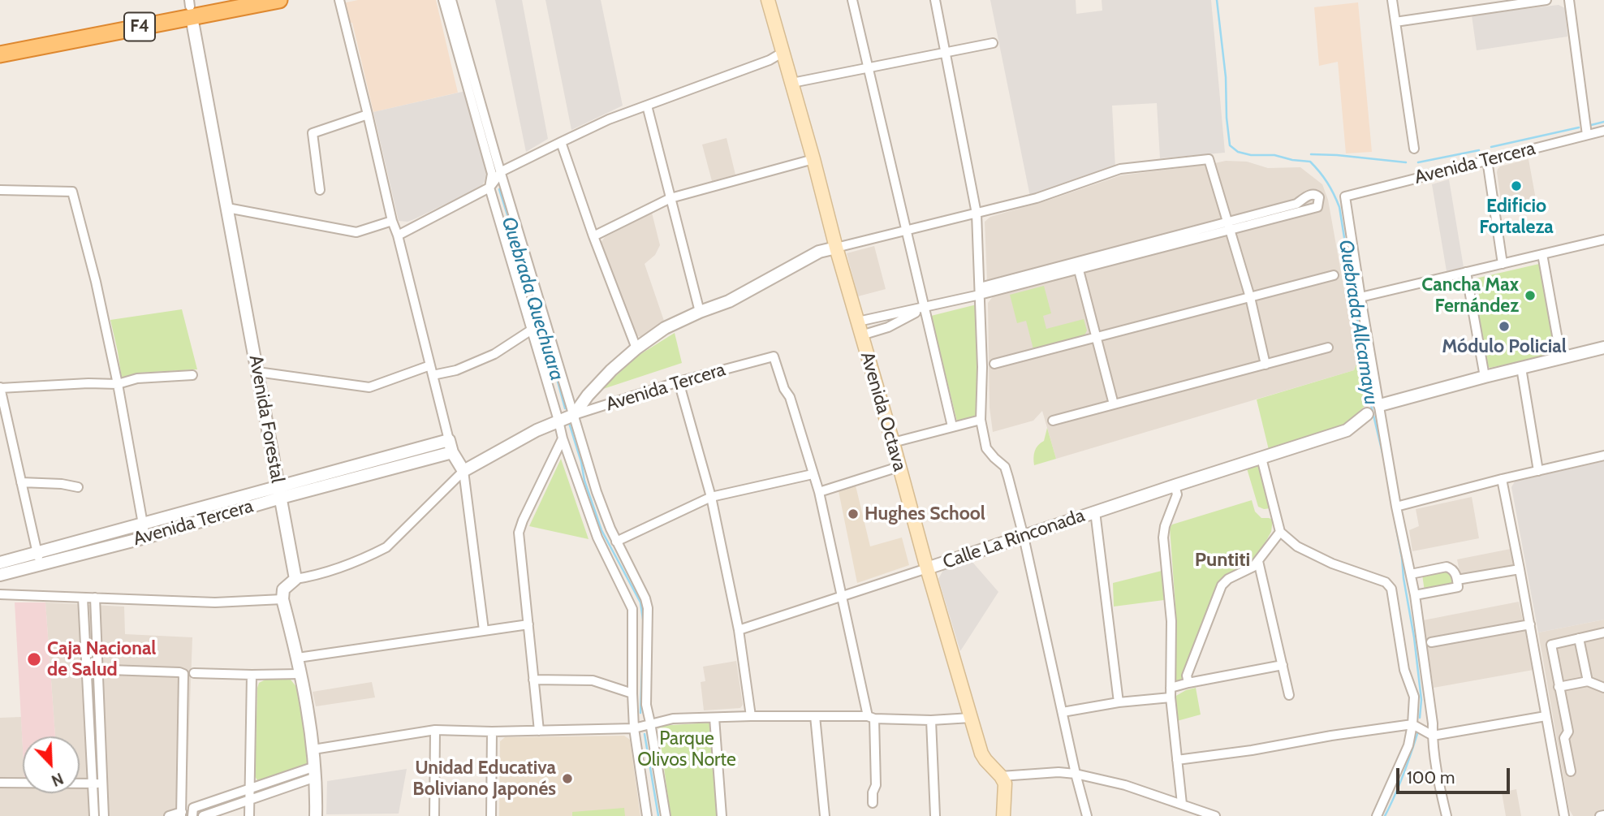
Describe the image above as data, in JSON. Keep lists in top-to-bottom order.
{
  "streets": {
    "highway": ["F4"],
    "main road": ["Avenida Octava"],
    "street": ["Avenida Tercera", "Avenida Forestal", "Calle La Rinconada"]
  },
  "crossings": [
    ["F4", "Avenida Forestal"],
    ["Avenida Tercera", "Avenida Forestal"],
    ["Avenida Octava", "Calle La Rinconada"]
  ],
  "districts": ["Puntiti"],
  "water": ["Quebrada Quechuara", "Quebrada Allcamayu"],
  "parks": ["Parque Olivos Norte"],
  "places": [
    "Edificio Fortaleza",
    "Cancha Max Fernández",
    "Módulo Policial",
    "Hughes School",
    "Caja Nacional de Salud",
    "Unidad Educativa Boliviano Japonés"
  ],
  "scale_bar": "100 m",
  "north": "bottom right"
}
